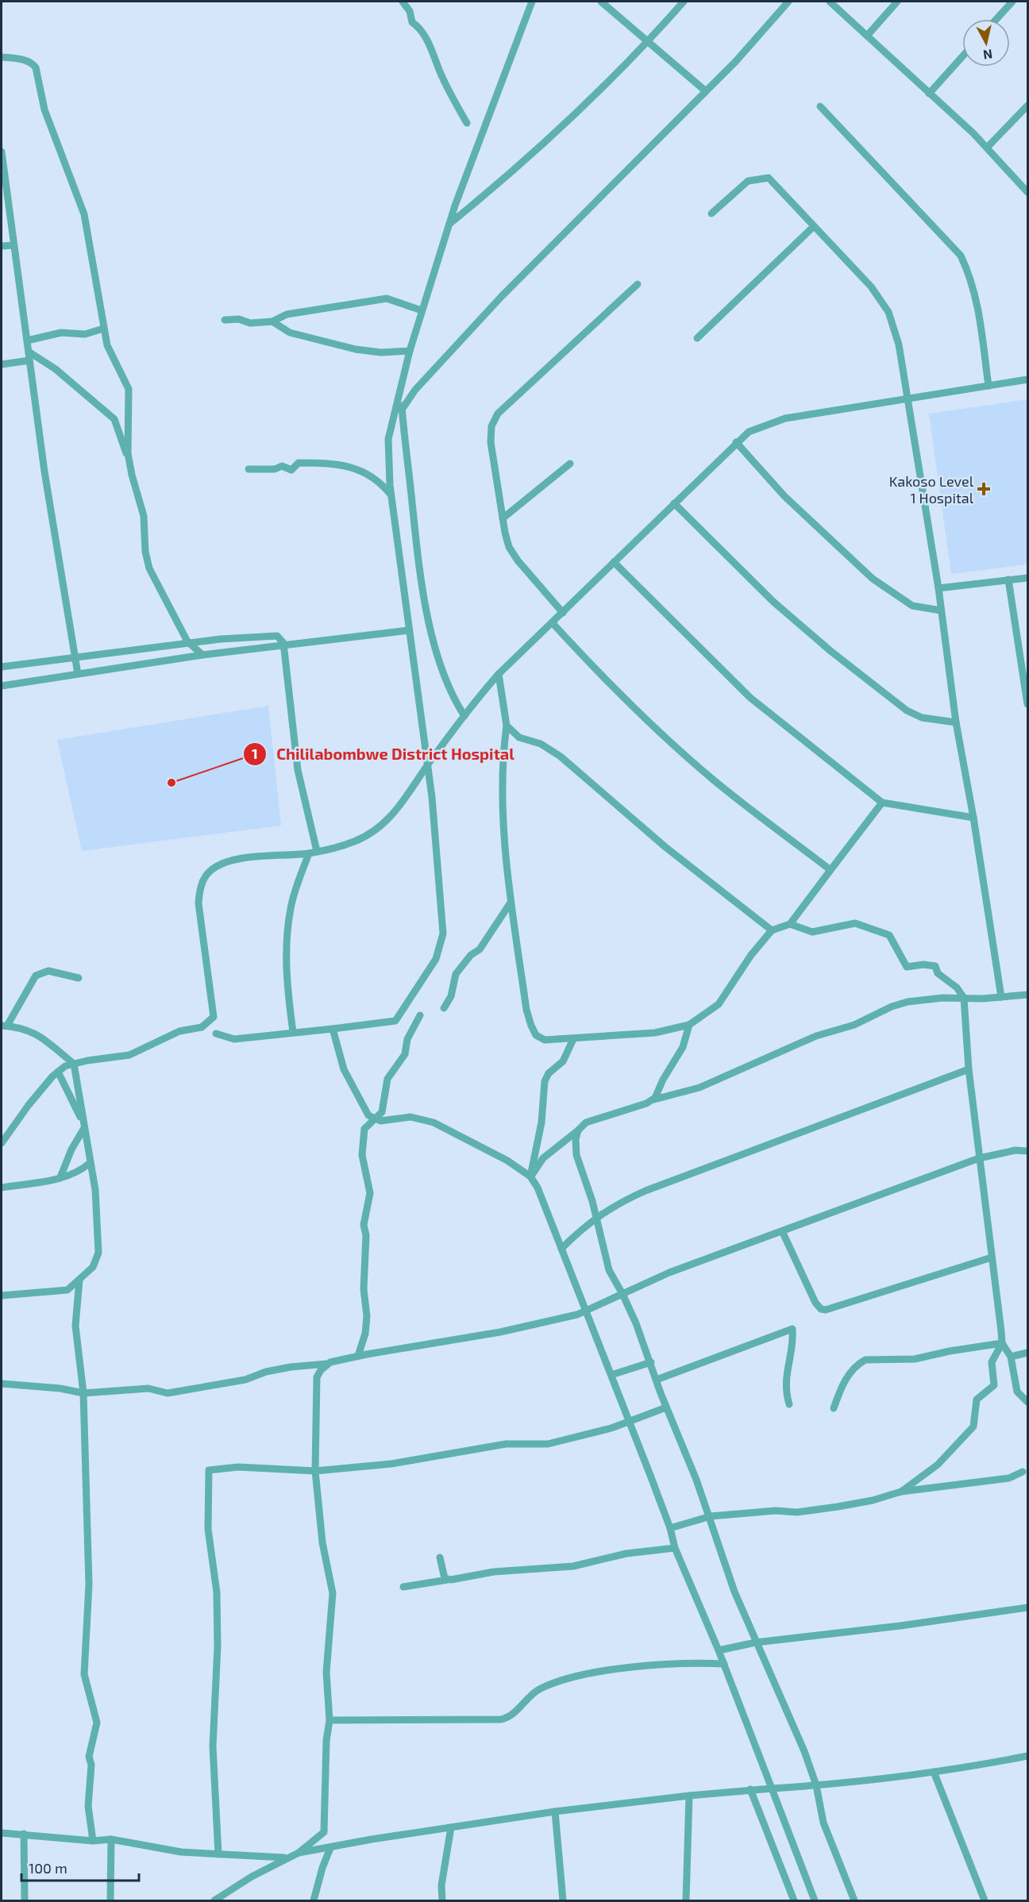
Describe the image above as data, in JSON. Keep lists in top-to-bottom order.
{
  "places": {
    "health": ["Kakoso Level 1 Hospital"],
    "other": ["Chililabombwe District Hospital"]
  },
  "scale_bar": "100 m",
  "north": "bottom"
}
